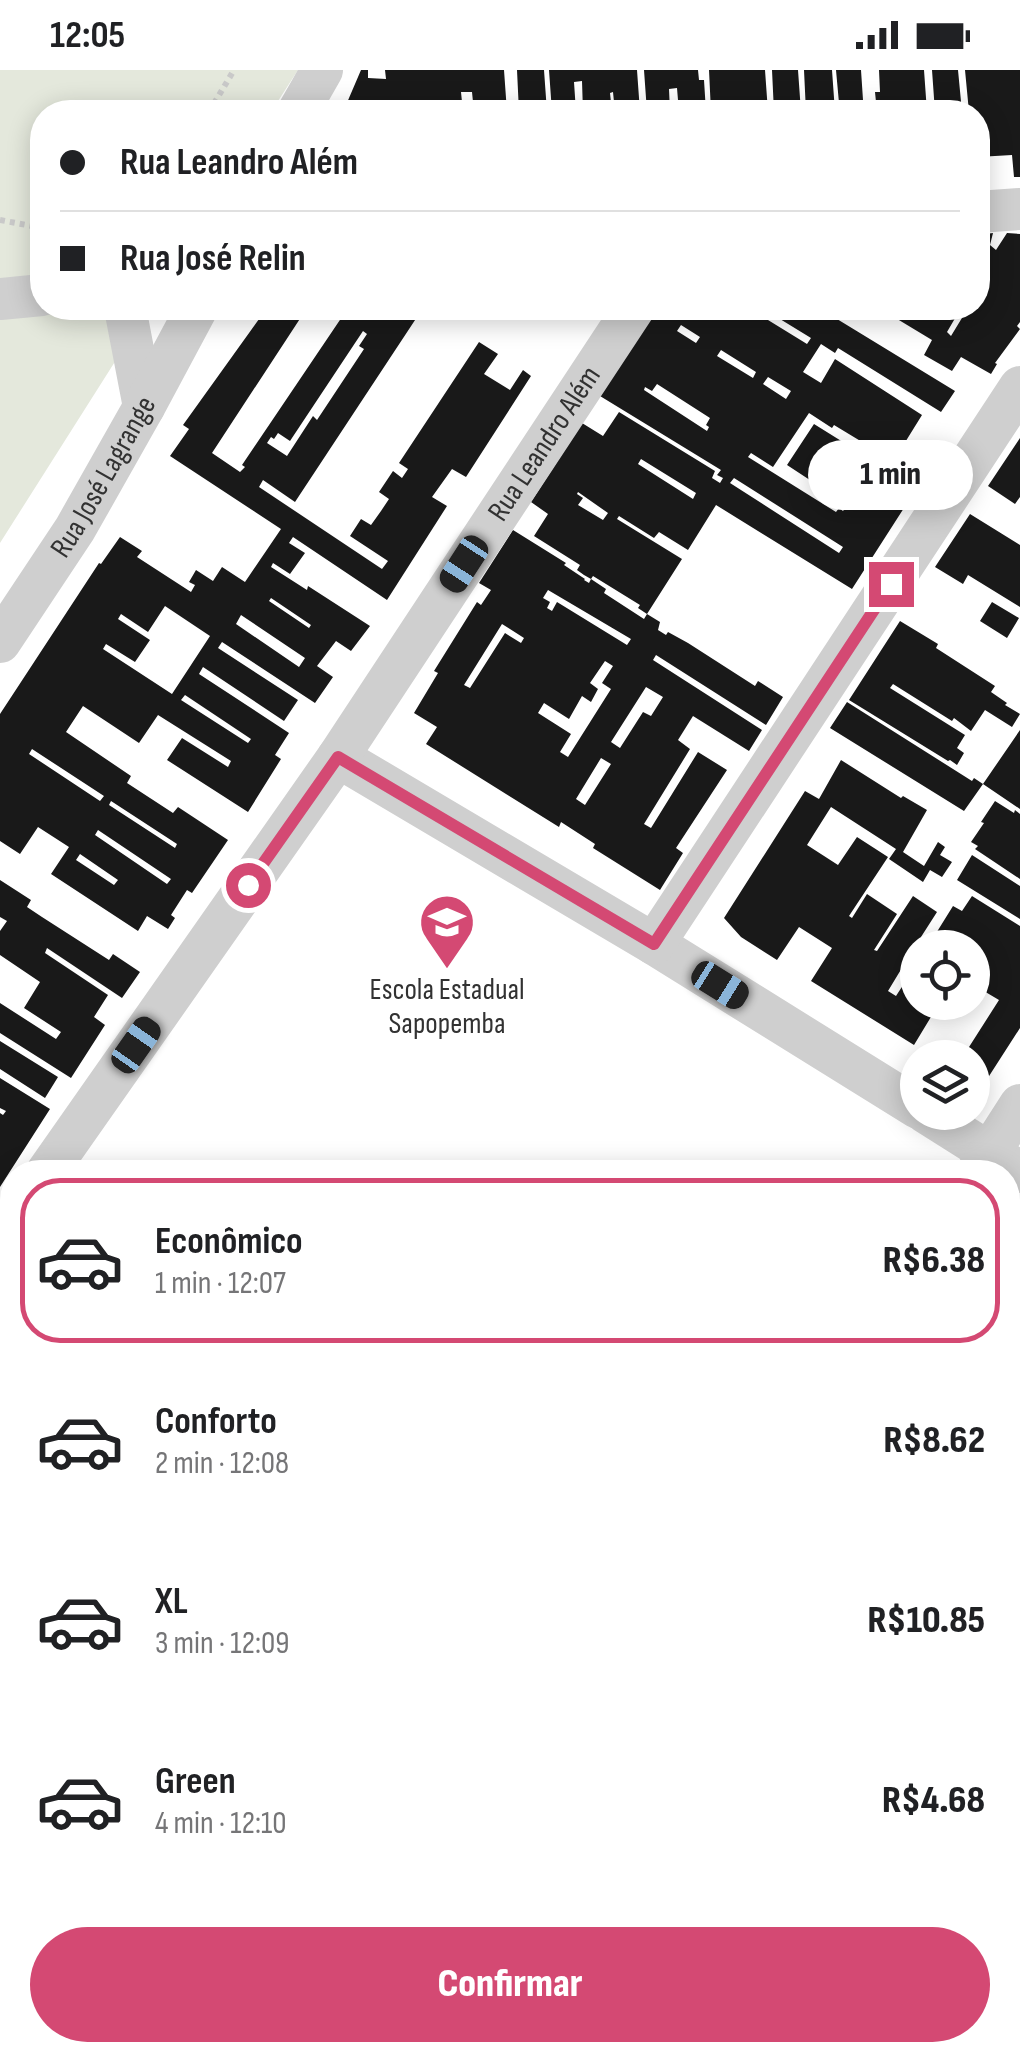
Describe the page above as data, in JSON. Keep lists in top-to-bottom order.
{
  "streets": {
    "street": ["Rua Leandro Além", "Rua José Lagrange"]
  },
  "places": {
    "school or university": ["Escola Estadual Sapopemba"]
  },
  "page": {
    "status": "12:05",
    "banner": ["Rua Leandro Além", "Rua José Relin"],
    "bubble": "1 min",
    "list": [
      {
        "name": "Econômico",
        "note": "1 min · 12:07",
        "value": "R$6.38"
      },
      {
        "name": "Conforto",
        "note": "2 min · 12:08",
        "value": "R$8.62"
      },
      {
        "name": "XL",
        "note": "3 min · 12:09",
        "value": "R$10.85"
      },
      {
        "name": "Green",
        "note": "4 min · 12:10",
        "value": "R$4.68"
      }
    ],
    "buttons": "Confirmar"
  }
}
